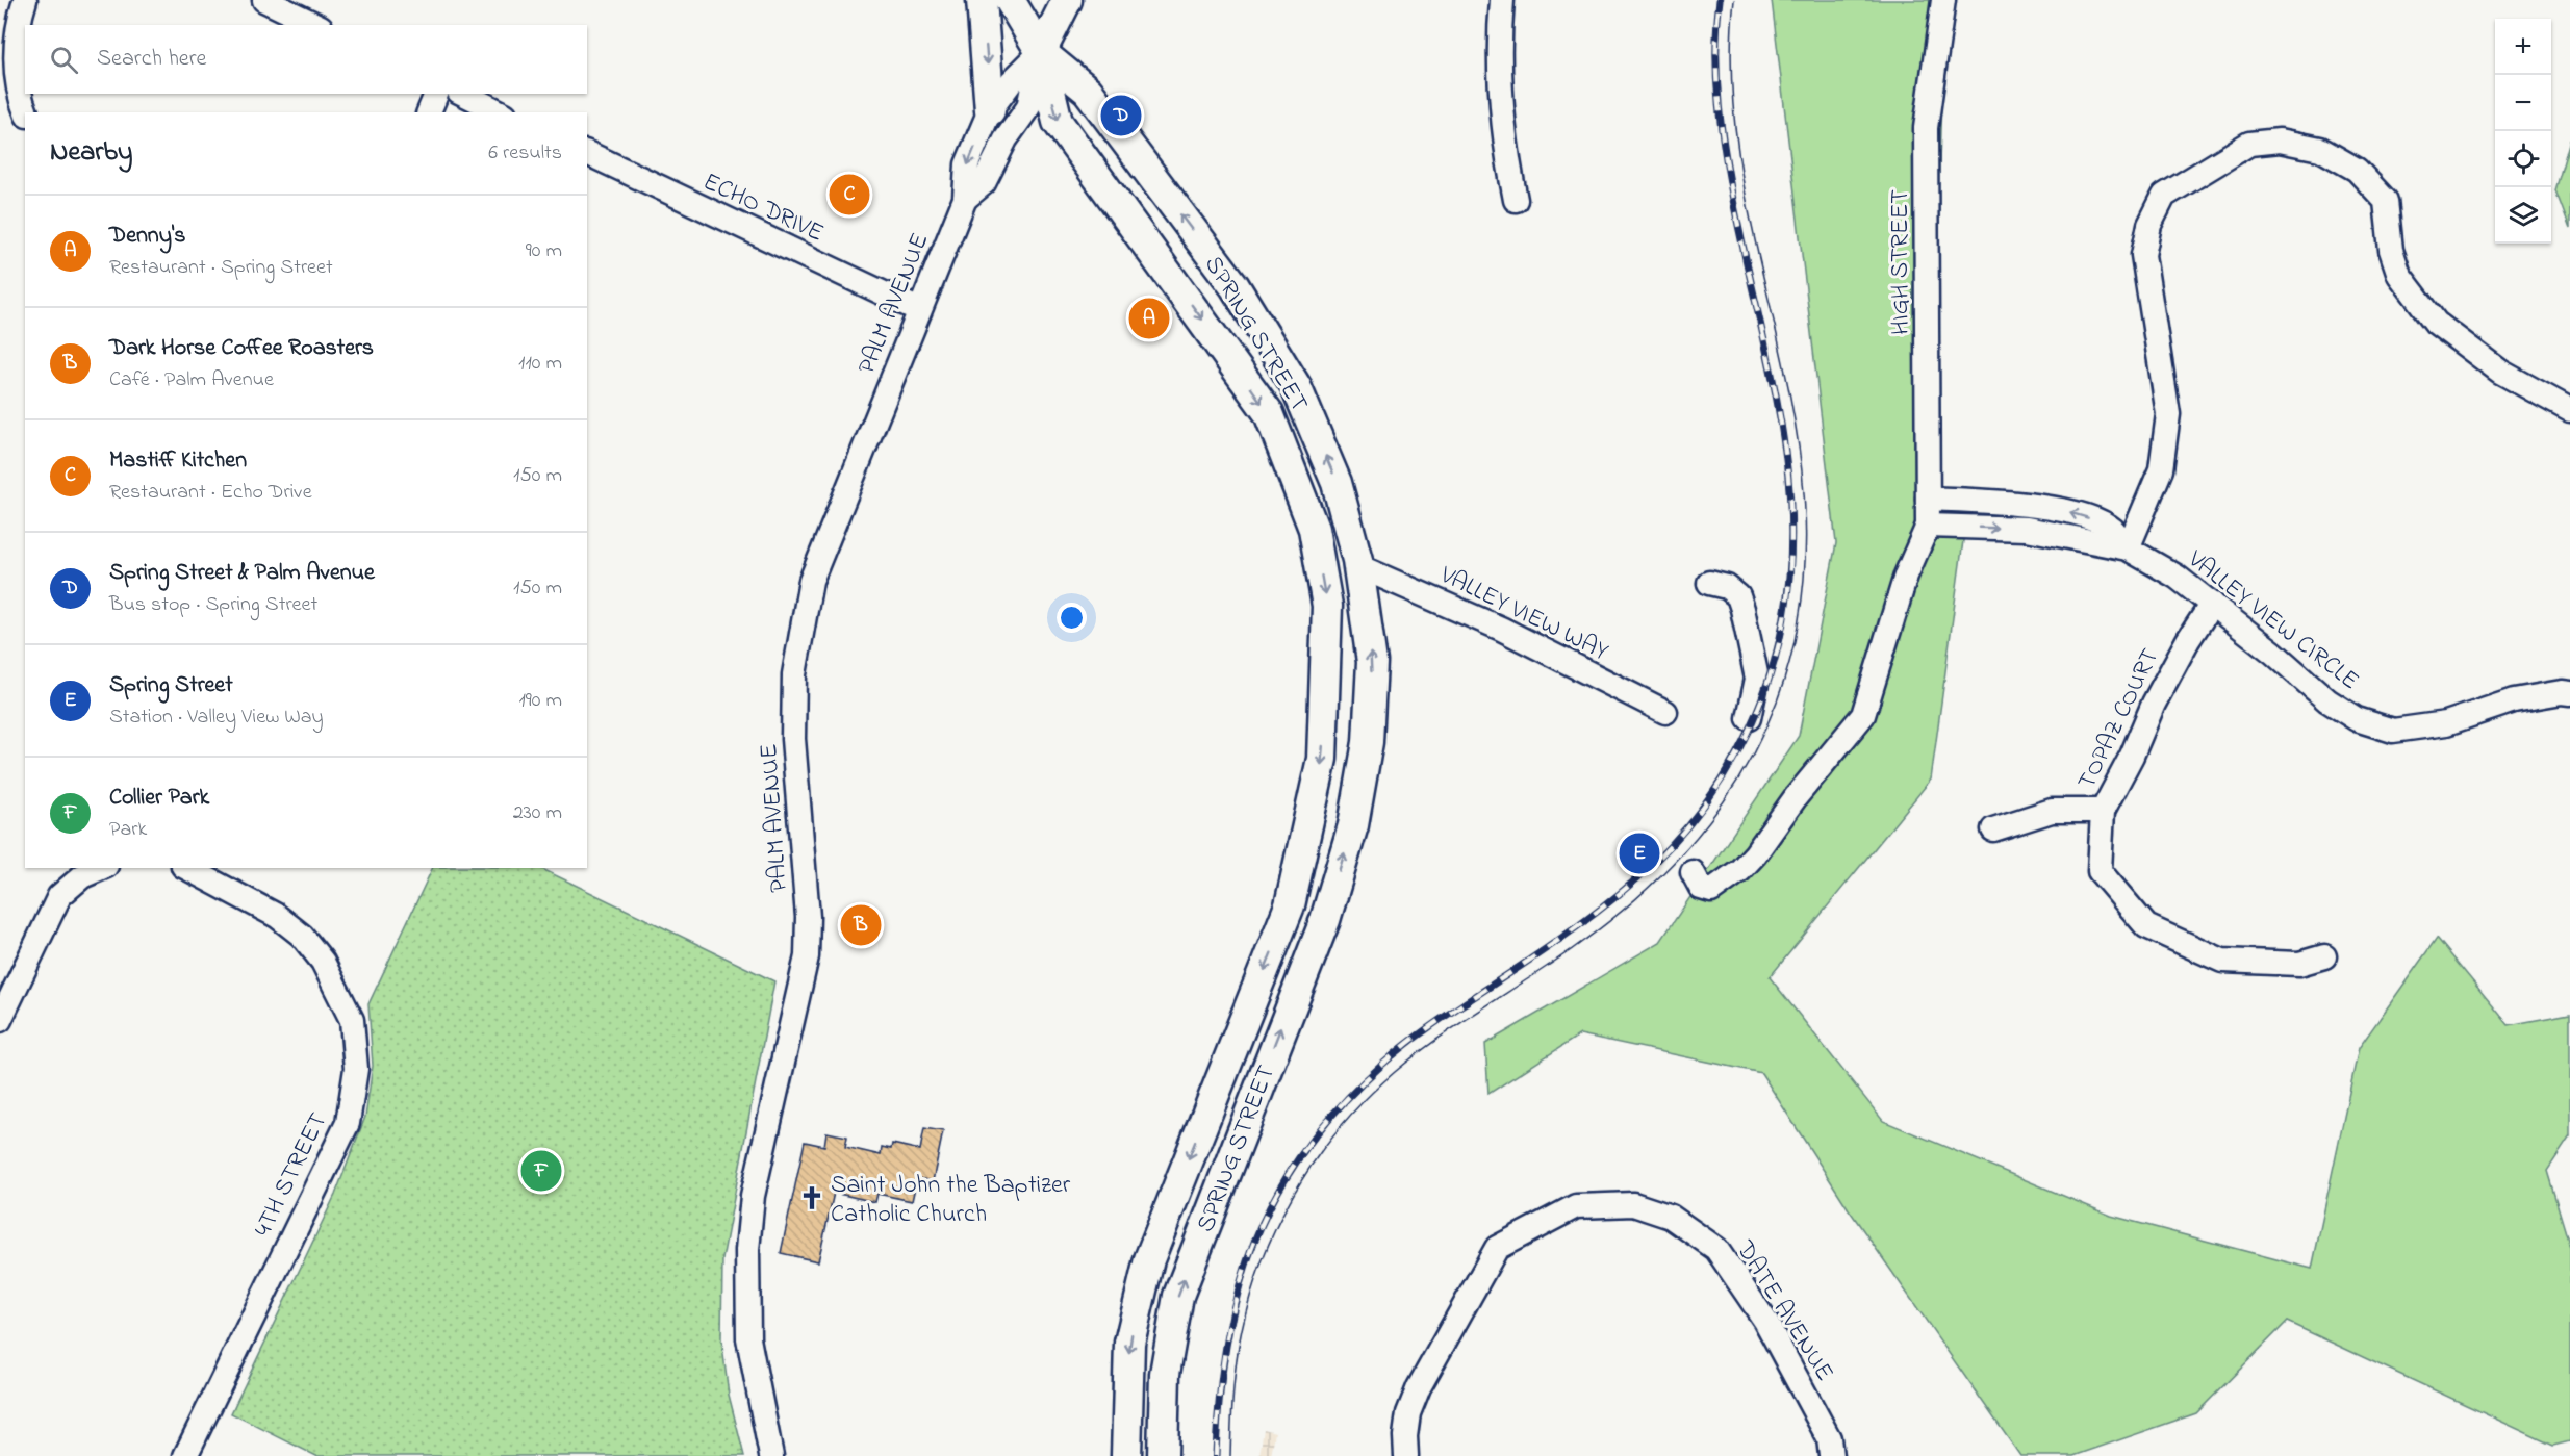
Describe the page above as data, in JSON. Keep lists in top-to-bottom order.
{
  "streets": {
    "main road": ["SPRING STREET"],
    "street": [
      "ECHO DRIVE",
      "HIGH STREET",
      "PALM AVENUE",
      "VALLEY VIEW WAY",
      "VALLEY VIEW CIRCLE",
      "TOPAZ COURT",
      "4TH STREET",
      "DATE AVENUE"
    ]
  },
  "crossings": [
    ["ECHO DRIVE", "PALM AVENUE"],
    ["HIGH STREET", "VALLEY VIEW CIRCLE"],
    ["PALM AVENUE", "SPRING STREET"],
    ["SPRING STREET", "VALLEY VIEW WAY"],
    ["VALLEY VIEW CIRCLE", "TOPAZ COURT"]
  ],
  "places": {
    "church": ["Saint John the Baptizer Catholic Church"]
  },
  "page": {
    "map_buttons": ["+", "−"],
    "search": "Search here",
    "pins": [
      "D",
      "C",
      "A",
      "E",
      "B",
      "F"
    ],
    "heading": ["Nearby", "6 results"],
    "list": [
      {
        "mark": "A",
        "name": "Denny's",
        "note": "Restaurant · Spring Street",
        "value": "90 m"
      },
      {
        "mark": "B",
        "name": "Dark Horse Coffee Roasters",
        "note": "Café · Palm Avenue",
        "value": "110 m"
      },
      {
        "mark": "C",
        "name": "Mastiff Kitchen",
        "note": "Restaurant · Echo Drive",
        "value": "150 m"
      },
      {
        "mark": "D",
        "name": "Spring Street & Palm Avenue",
        "note": "Bus stop · Spring Street",
        "value": "150 m"
      },
      {
        "mark": "E",
        "name": "Spring Street",
        "note": "Station · Valley View Way",
        "value": "190 m"
      },
      {
        "mark": "F",
        "name": "Collier Park",
        "note": "Park",
        "value": "230 m"
      }
    ]
  }
}
